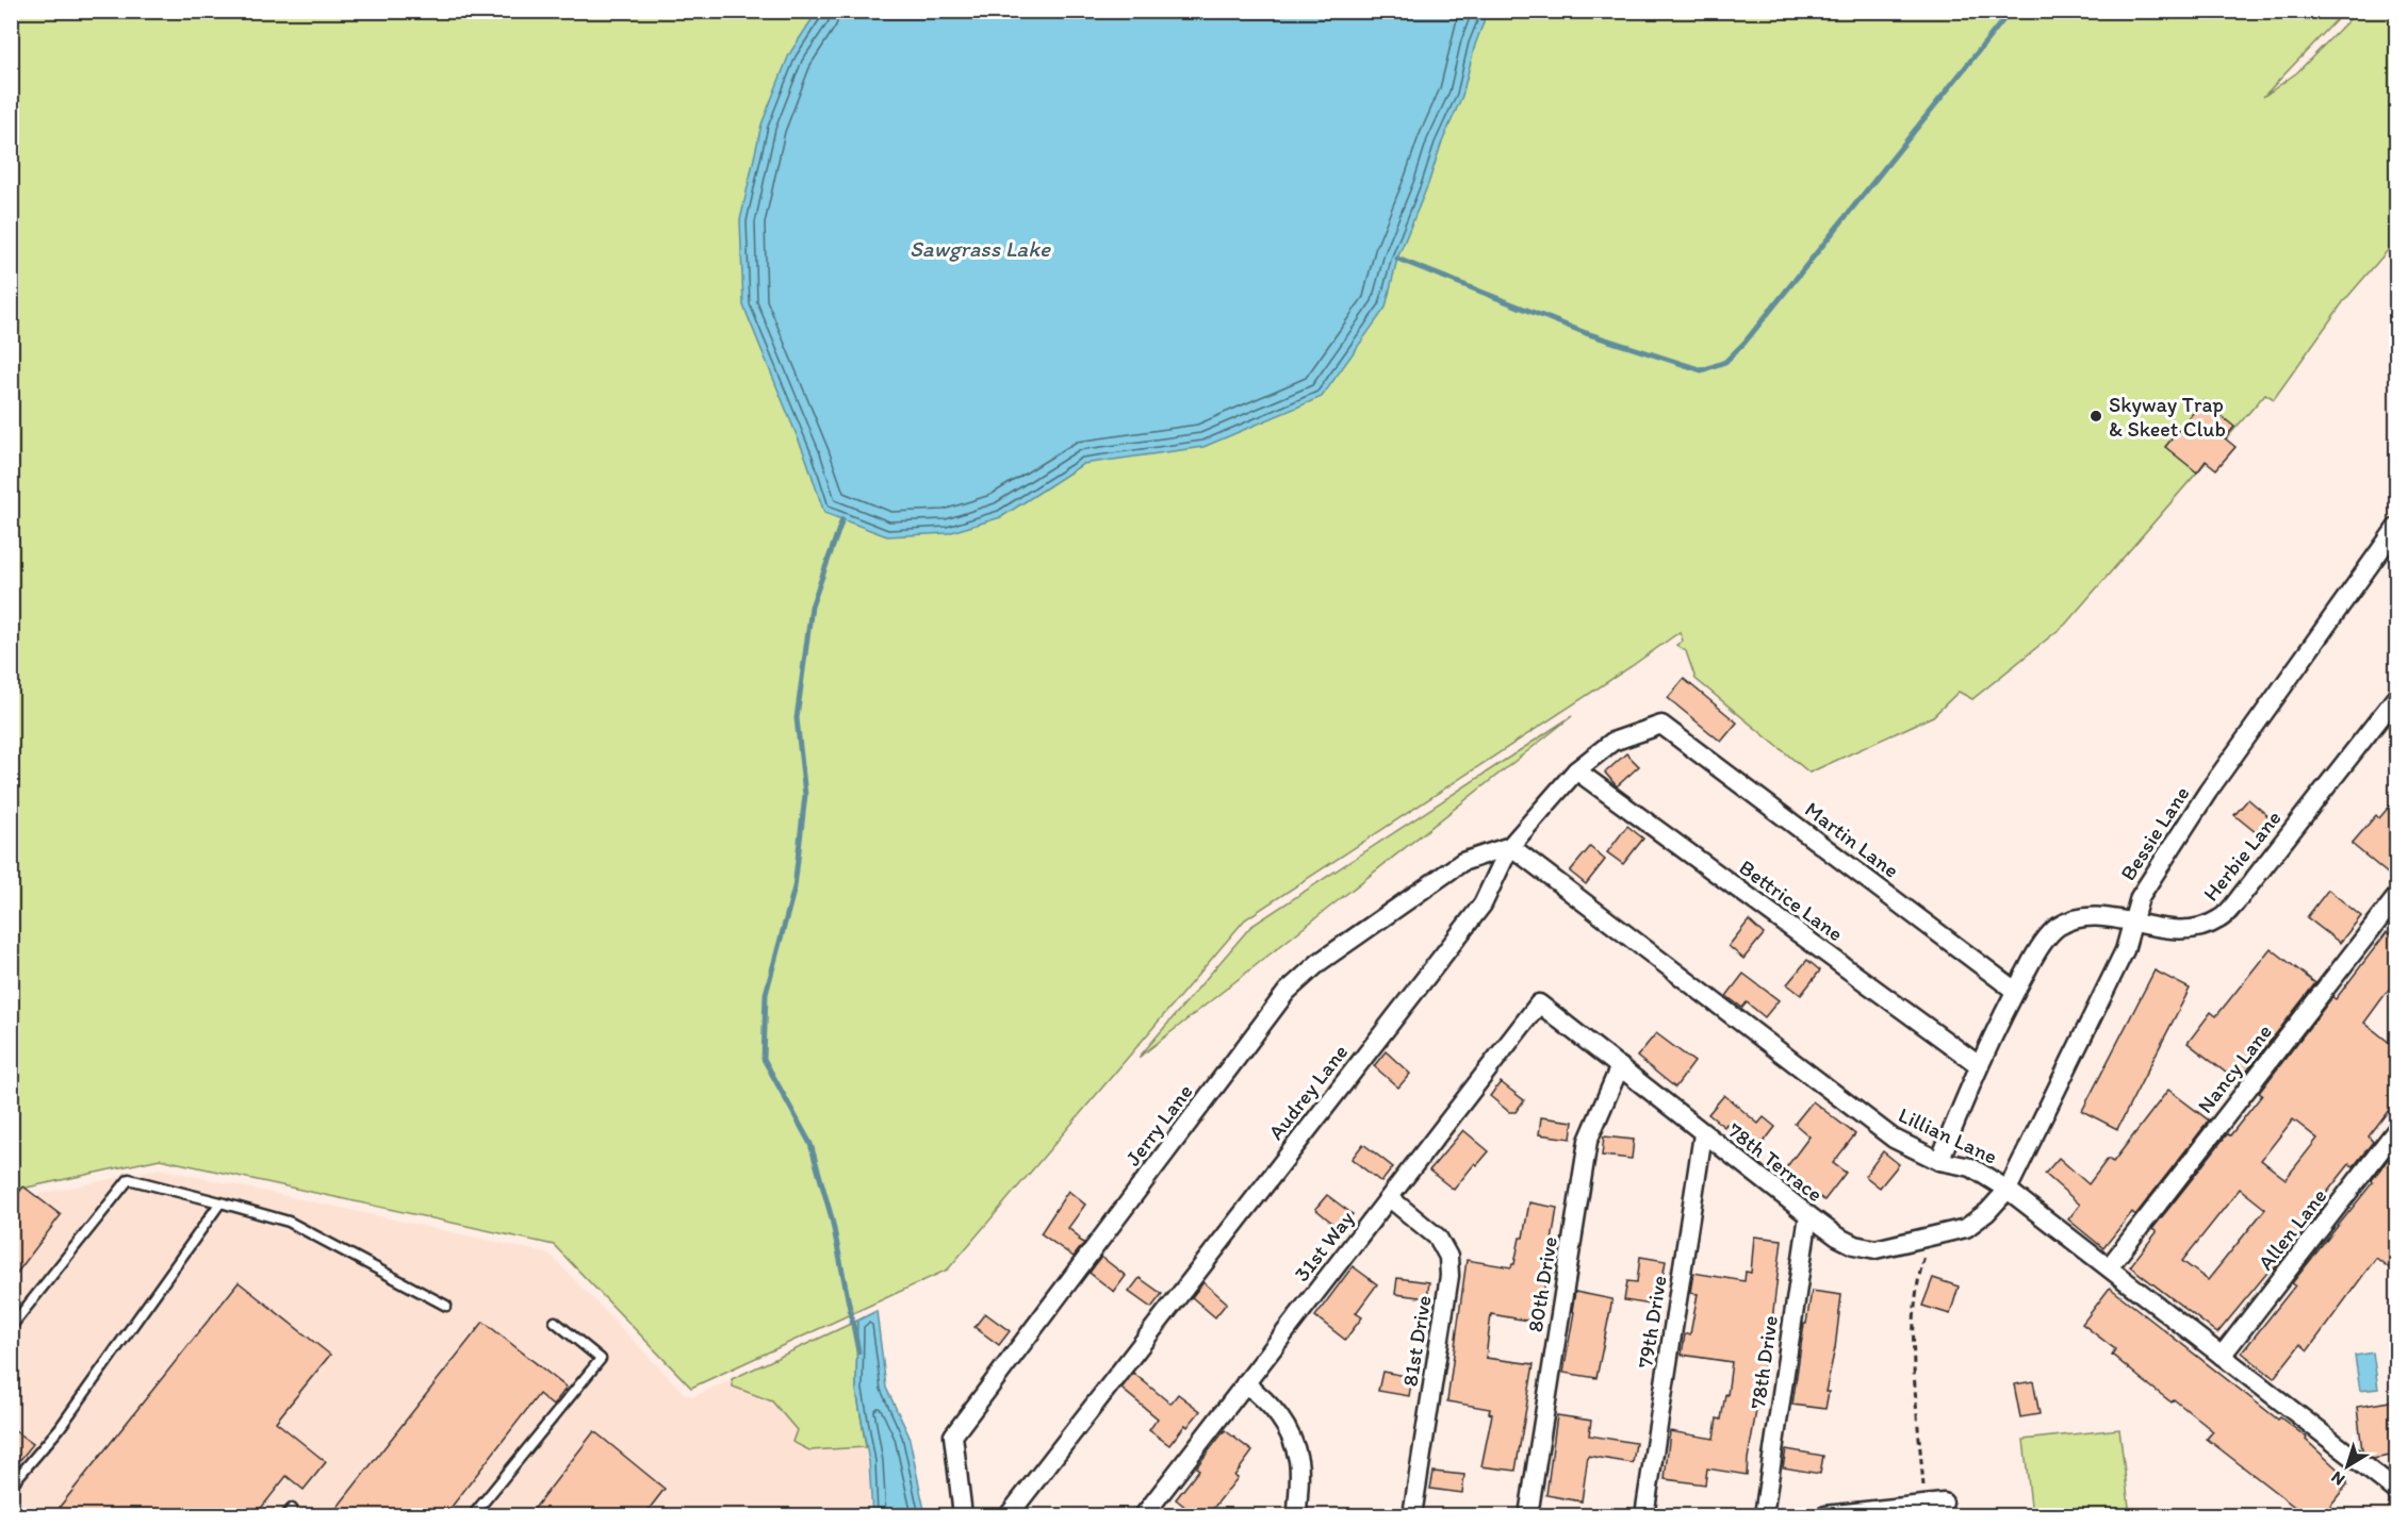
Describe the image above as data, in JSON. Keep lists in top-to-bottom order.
{
  "streets": {
    "street": [
      "Bessie Lane",
      "Martin Lane",
      "Herbie Lane",
      "Bettrice Lane",
      "Nancy Lane",
      "Audrey Lane",
      "Jerry Lane",
      "Lillian Lane",
      "78th Terrace",
      "Allen Lane",
      "31st Way",
      "80th Drive",
      "79th Drive",
      "81st Drive",
      "78th Drive"
    ]
  },
  "crossings": [
    ["Bessie Lane", "Herbie Lane"],
    ["Martin Lane", "Audrey Lane"],
    ["Bettrice Lane", "Audrey Lane"],
    ["Nancy Lane", "Lillian Lane"],
    ["Audrey Lane", "Jerry Lane"],
    ["Audrey Lane", "Lillian Lane"],
    ["Jerry Lane", "Lillian Lane"],
    ["Lillian Lane", "78th Terrace"],
    ["Lillian Lane", "Allen Lane"],
    ["78th Terrace", "31st Way"],
    ["78th Terrace", "80th Drive"],
    ["78th Terrace", "79th Drive"],
    ["78th Terrace", "78th Drive"],
    ["31st Way", "81st Drive"]
  ],
  "water": ["Sawgrass Lake"],
  "places": ["Skyway Trap & Skeet Club"],
  "north": "bottom left"
}
